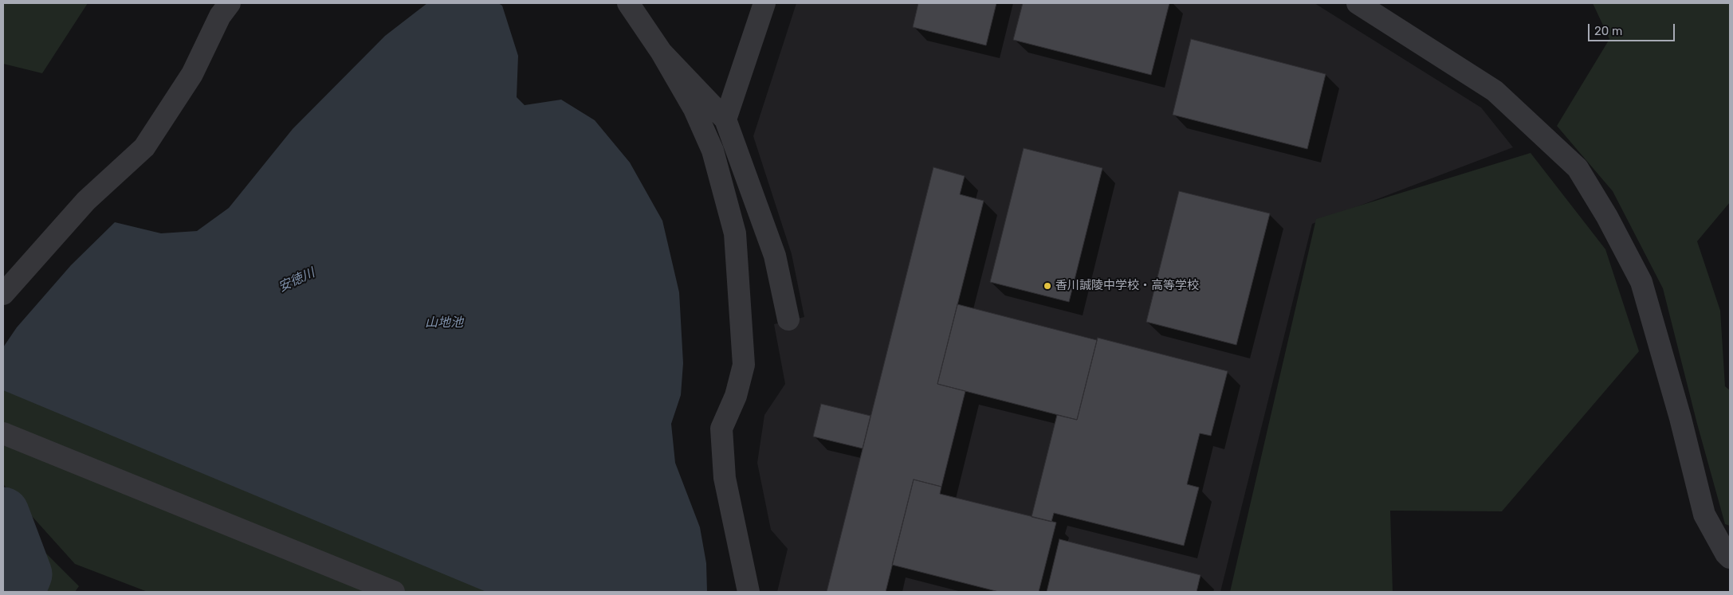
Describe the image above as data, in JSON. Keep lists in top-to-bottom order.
{
  "water": ["安徳川", "山地池"],
  "places": ["香川誠陵中学校・高等学校"],
  "scale_bar": "20 m"
}
